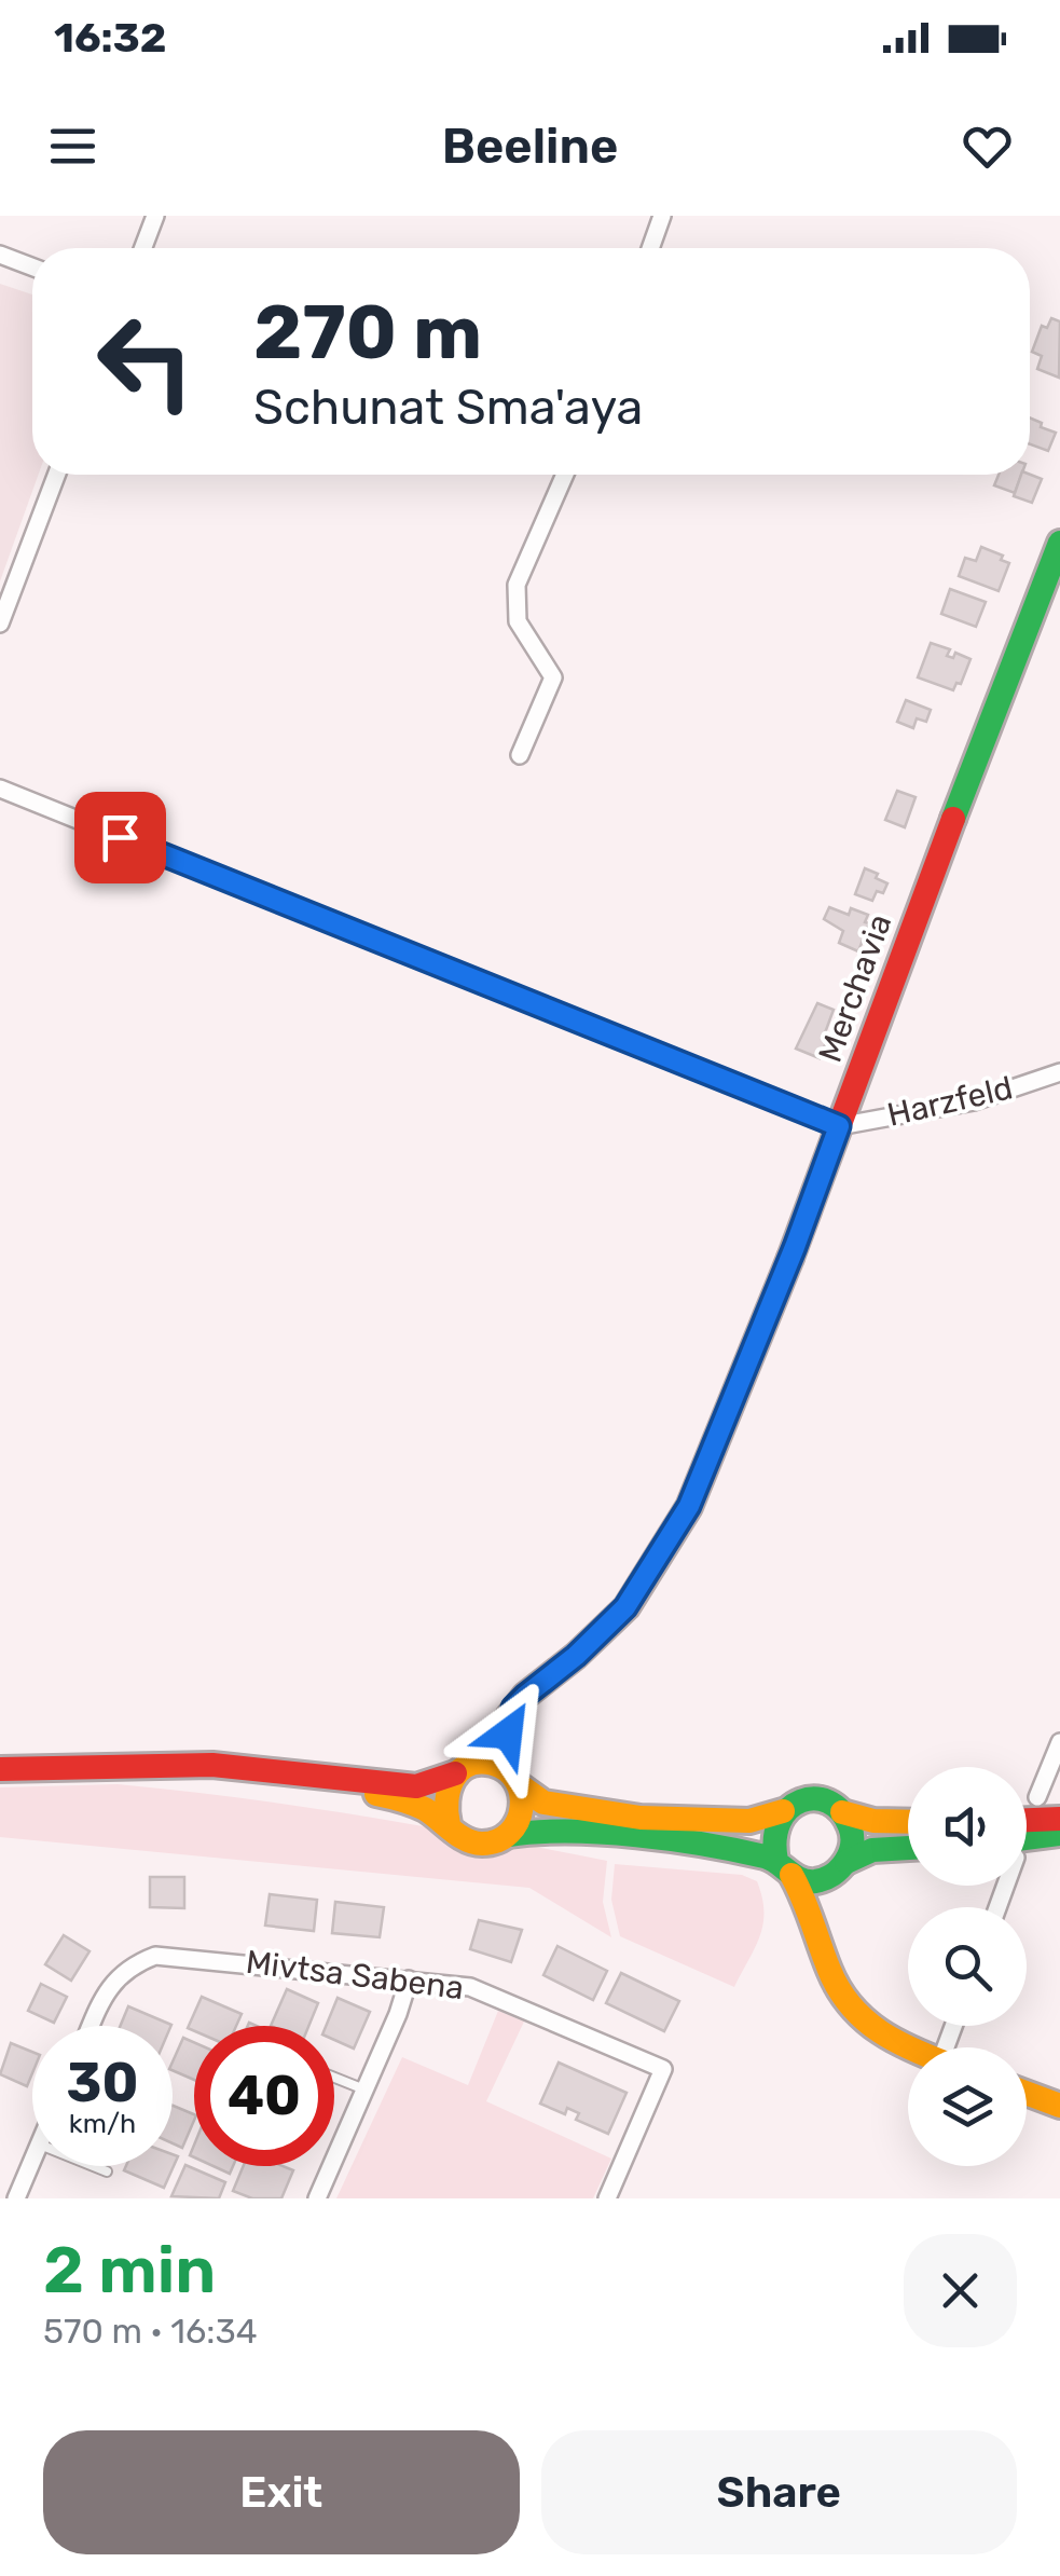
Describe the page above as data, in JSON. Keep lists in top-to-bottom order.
{
  "streets": {
    "main road": ["Merchavia"],
    "street": ["Harzfeld", "Mivtsa Sabena"]
  },
  "crossings": [
    ["Merchavia", "Harzfeld"]
  ],
  "page": {
    "status": "16:32",
    "header": "Beeline",
    "turn": ["270 m", "Schunat Sma'aya"],
    "speed": "30 km/h",
    "limit": "40",
    "heading": ["2 min", "570 m · 16:34"],
    "buttons": ["Exit", "Share"]
  }
}
